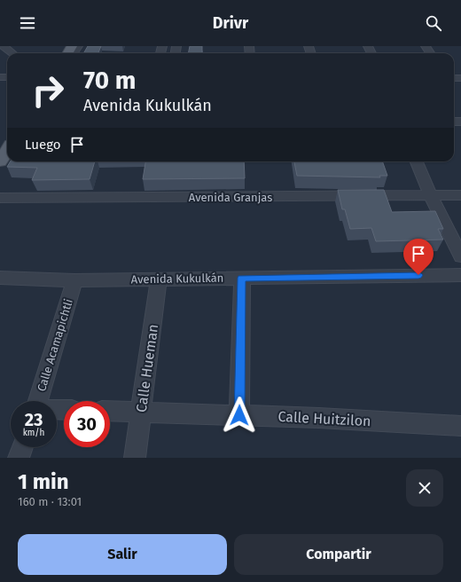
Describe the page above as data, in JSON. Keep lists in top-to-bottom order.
{
  "streets": {
    "street": [
      "Avenida Granjas",
      "Avenida Kukulkán",
      "Calle Acamapichtli",
      "Calle Hueman",
      "Calle Huitzilon"
    ]
  },
  "crossings": [
    ["Avenida Kukulkán", "Calle Acamapichtli"],
    ["Avenida Kukulkán", "Calle Hueman"],
    ["Calle Hueman", "Calle Huitzilon"]
  ],
  "page": {
    "header": "Drivr",
    "turn": ["70 m", "Avenida Kukulkán"],
    "then": "Luego",
    "speed": "23 km/h",
    "limit": "30",
    "heading": ["1 min", "160 m · 13:01"],
    "buttons": ["Salir", "Compartir"]
  }
}
